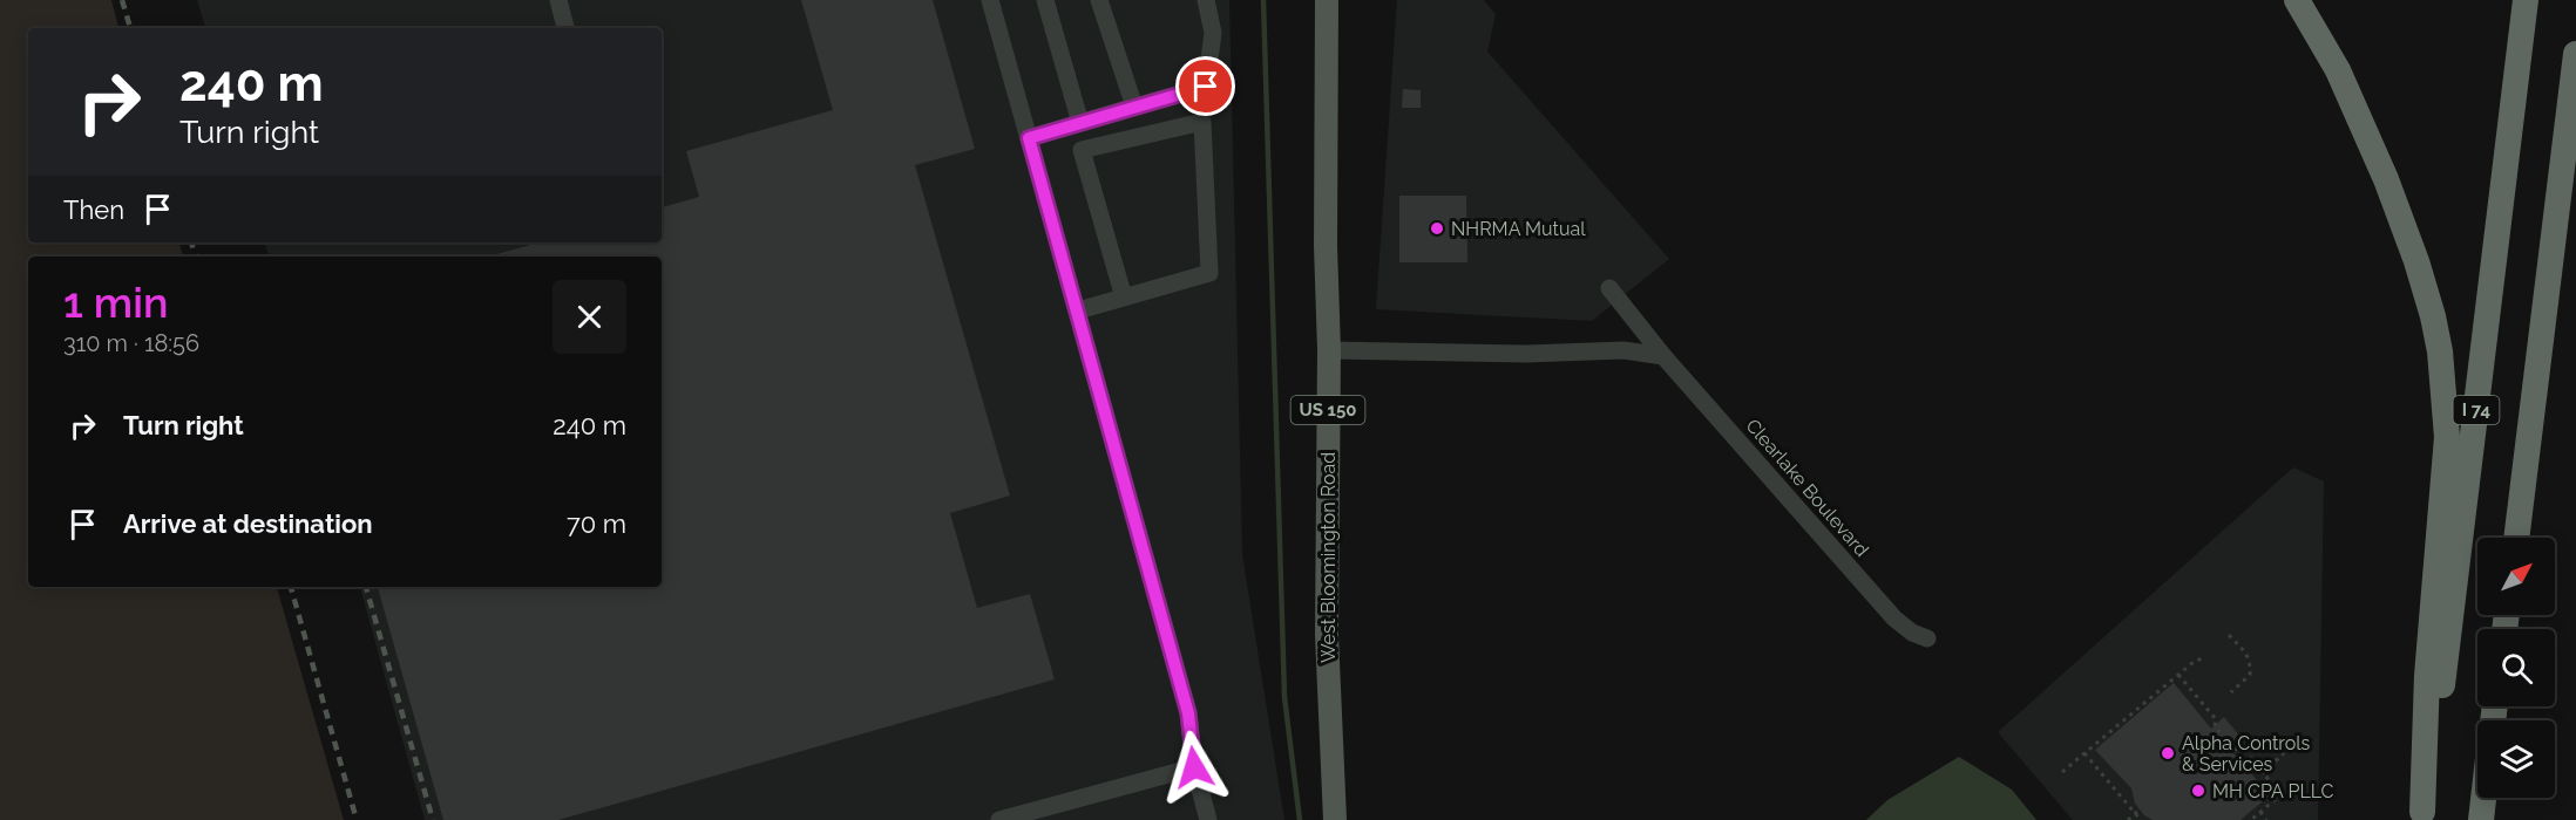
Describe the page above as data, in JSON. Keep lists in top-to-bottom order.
{
  "streets": {
    "highway": ["I 74"],
    "main road": ["US 150", "West Bloomington Road"],
    "street": ["Clearlake Boulevard"]
  },
  "places": ["NHRMA Mutual", "Alpha Controls & Services", "MH CPA PLLC"],
  "north": "top right",
  "page": {
    "turn": ["240 m", "Turn right"],
    "then": "Then",
    "heading": ["1 min", "310 m · 18:56"],
    "list": [
      {
        "name": "Turn right",
        "value": "240 m"
      },
      {
        "name": "Arrive at destination",
        "value": "70 m"
      }
    ]
  }
}
